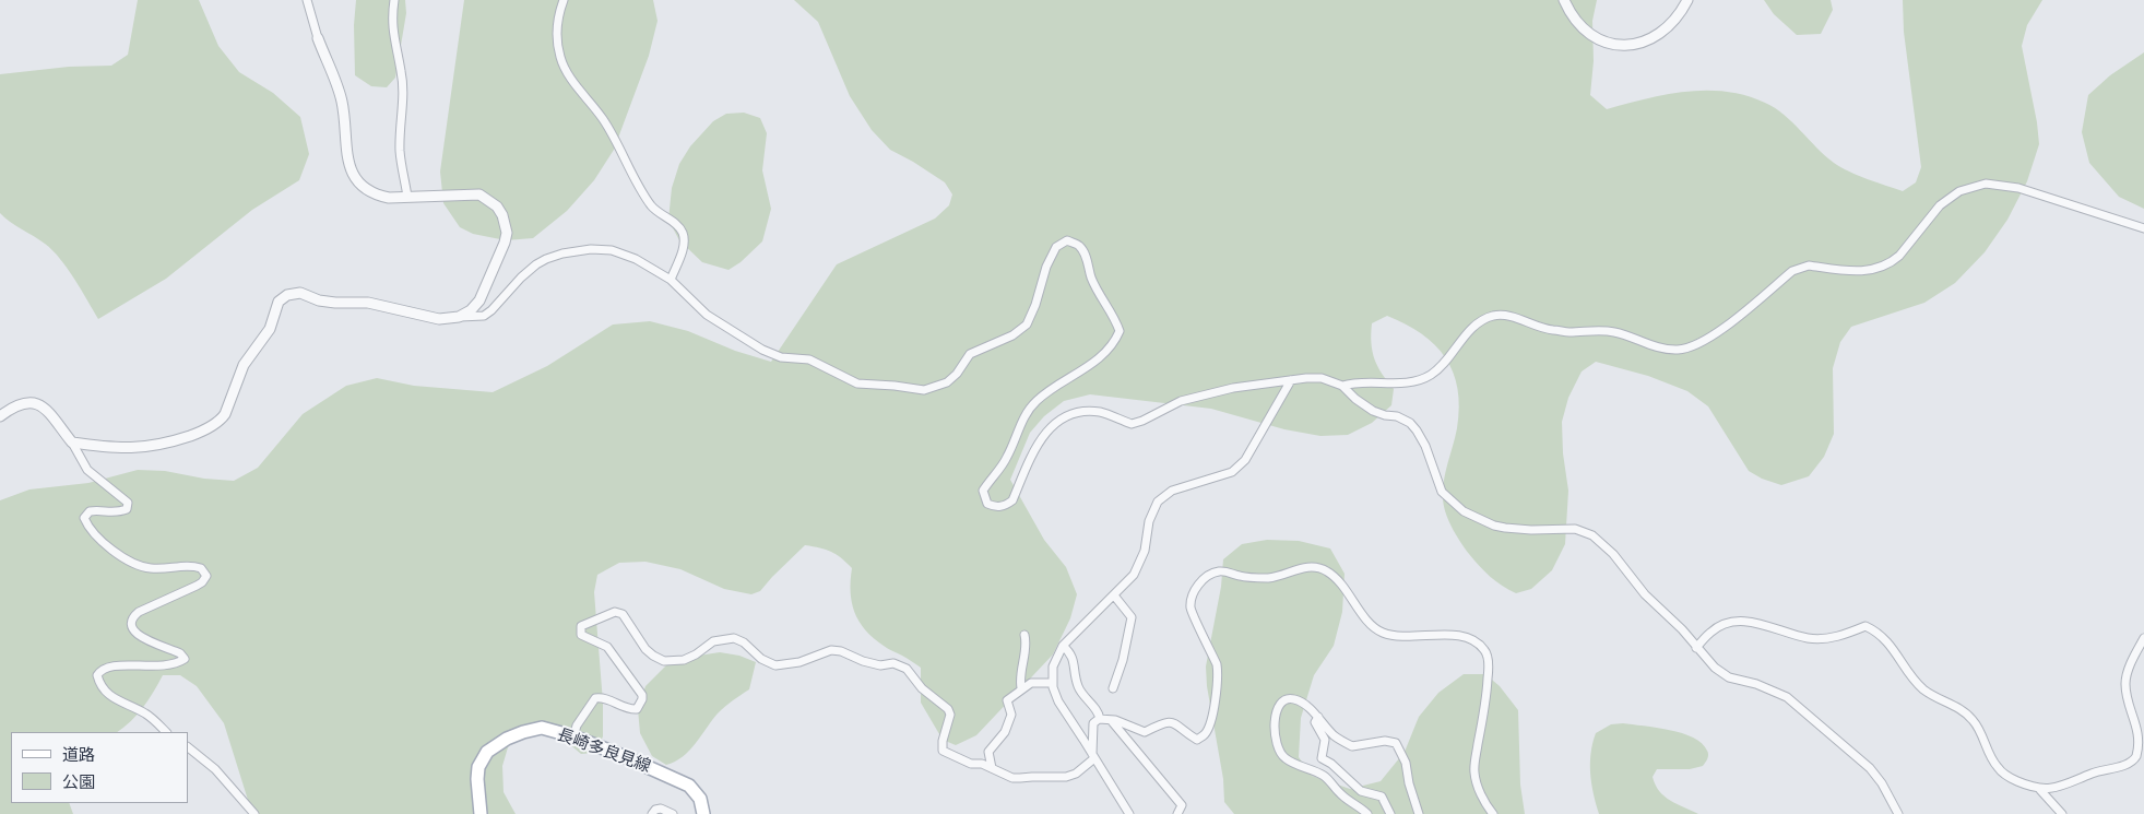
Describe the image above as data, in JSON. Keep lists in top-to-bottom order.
{
  "streets": {
    "main road": ["長崎多良見線"]
  },
  "legend": ["道路", "公園"]
}
